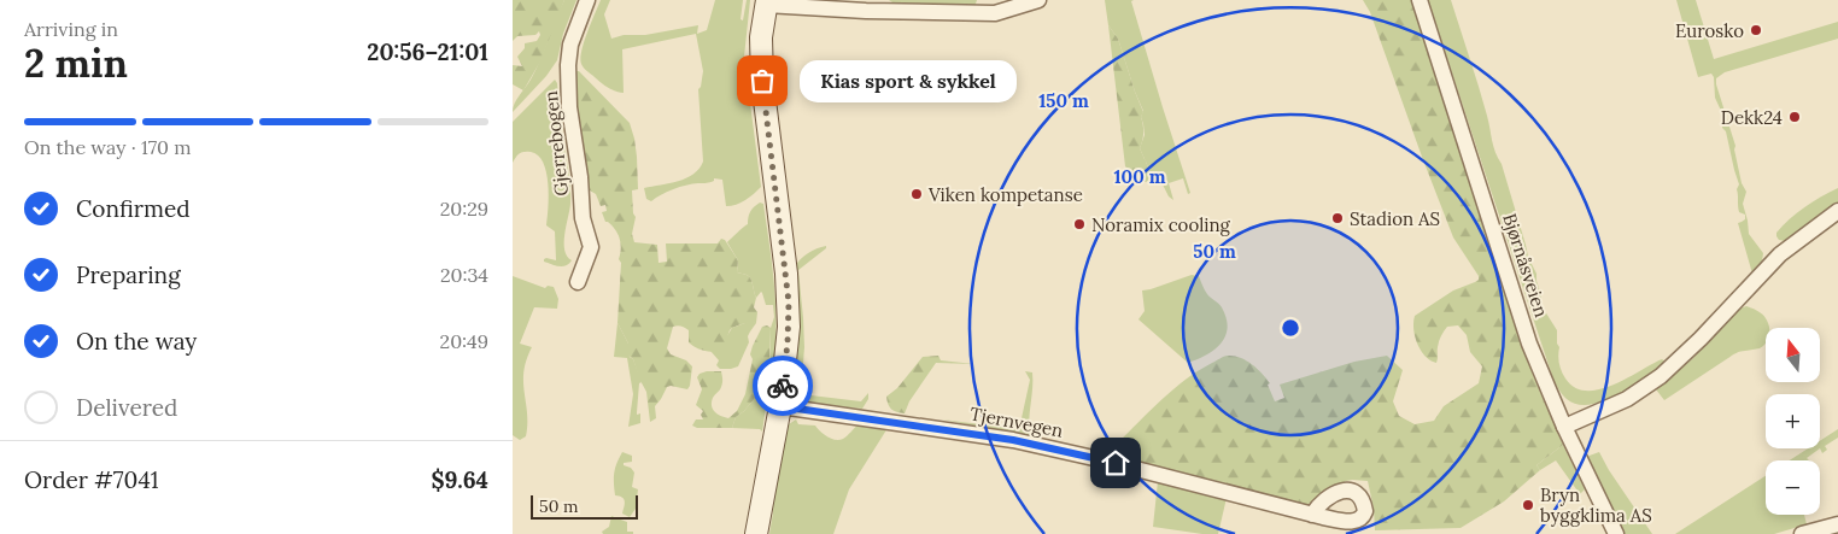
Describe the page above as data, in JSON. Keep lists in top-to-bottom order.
{
  "streets": {
    "street": ["Gjerrebogen", "Bjørnåsveien", "Tjernvegen"]
  },
  "places": [
    "Eurosko",
    "Kias sport & sykkel",
    "Dekk24",
    "Viken kompetanse",
    "Stadion AS",
    "Noramix cooling",
    "Bryn byggklima AS"
  ],
  "scale_bar": "50 m",
  "north": "top",
  "page": {
    "heading": ["2 min", "Arriving in", "20:56–21:01"],
    "panel": ["Order #7041", "$9.64"],
    "bubble": "Kias sport & sykkel",
    "bar": "On the way · 170 m",
    "list": [
      ["Confirmed", "20:29"],
      ["Preparing", "20:34"],
      ["On the way", "20:49"],
      "Delivered"
    ],
    "map_buttons": ["+", "−"],
    "scale": "50 m"
  },
  "rings": ["150 m", "100 m", "50 m"]
}
